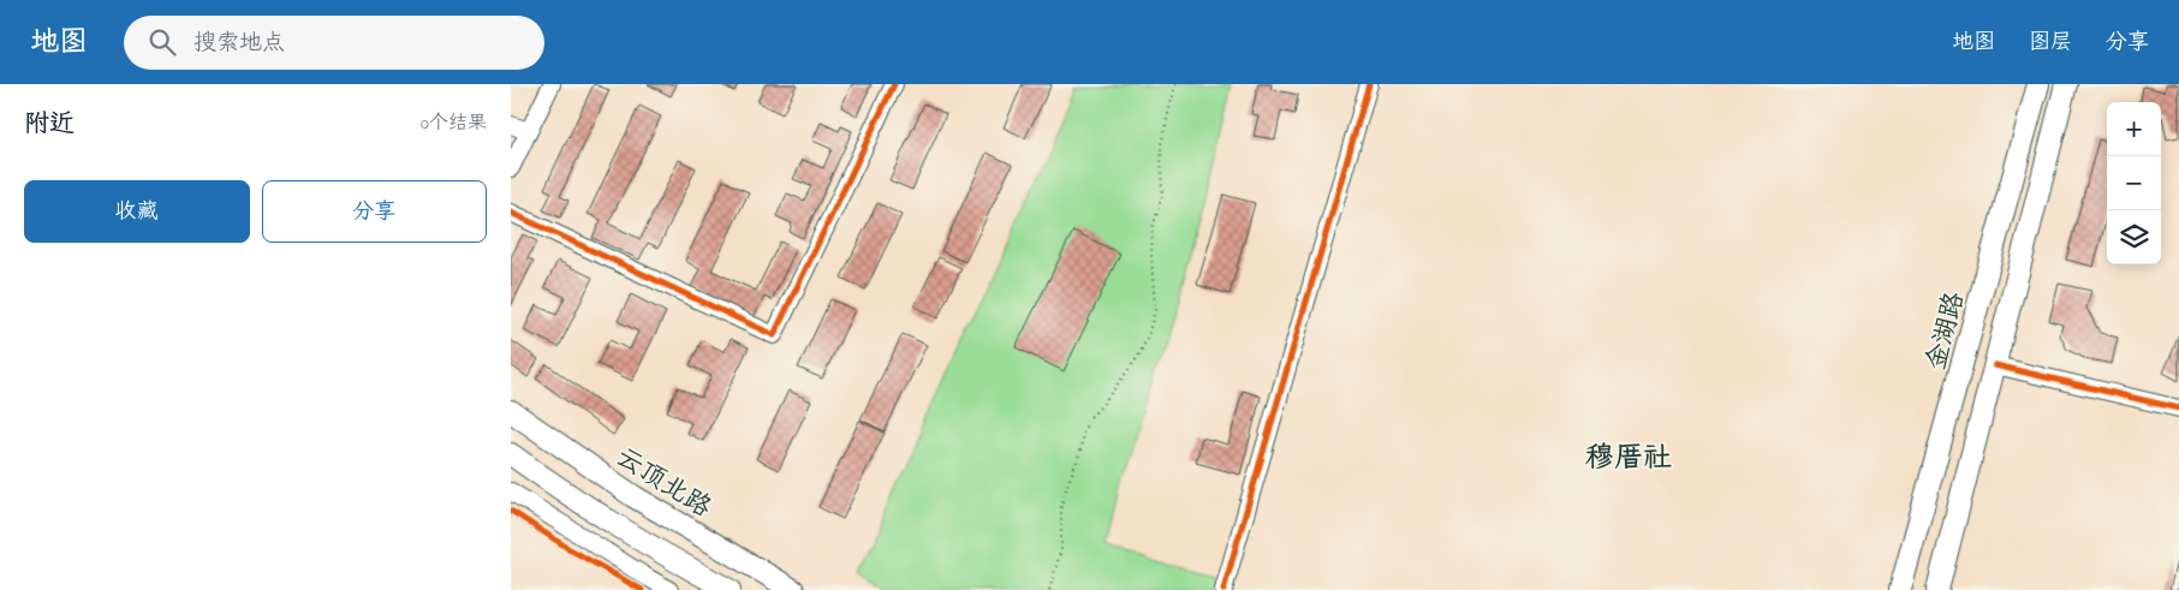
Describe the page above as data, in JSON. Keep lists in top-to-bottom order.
{
  "streets": {
    "main road": ["金湖路", "云顶北路"]
  },
  "districts": ["穆厝社"],
  "page": {
    "header": "地图",
    "search": "搜索地点",
    "nav": ["地图", "图层", "分享"],
    "heading": ["附近", "0个结果"],
    "map_buttons": ["+", "−"],
    "buttons": ["收藏", "分享"]
  }
}
